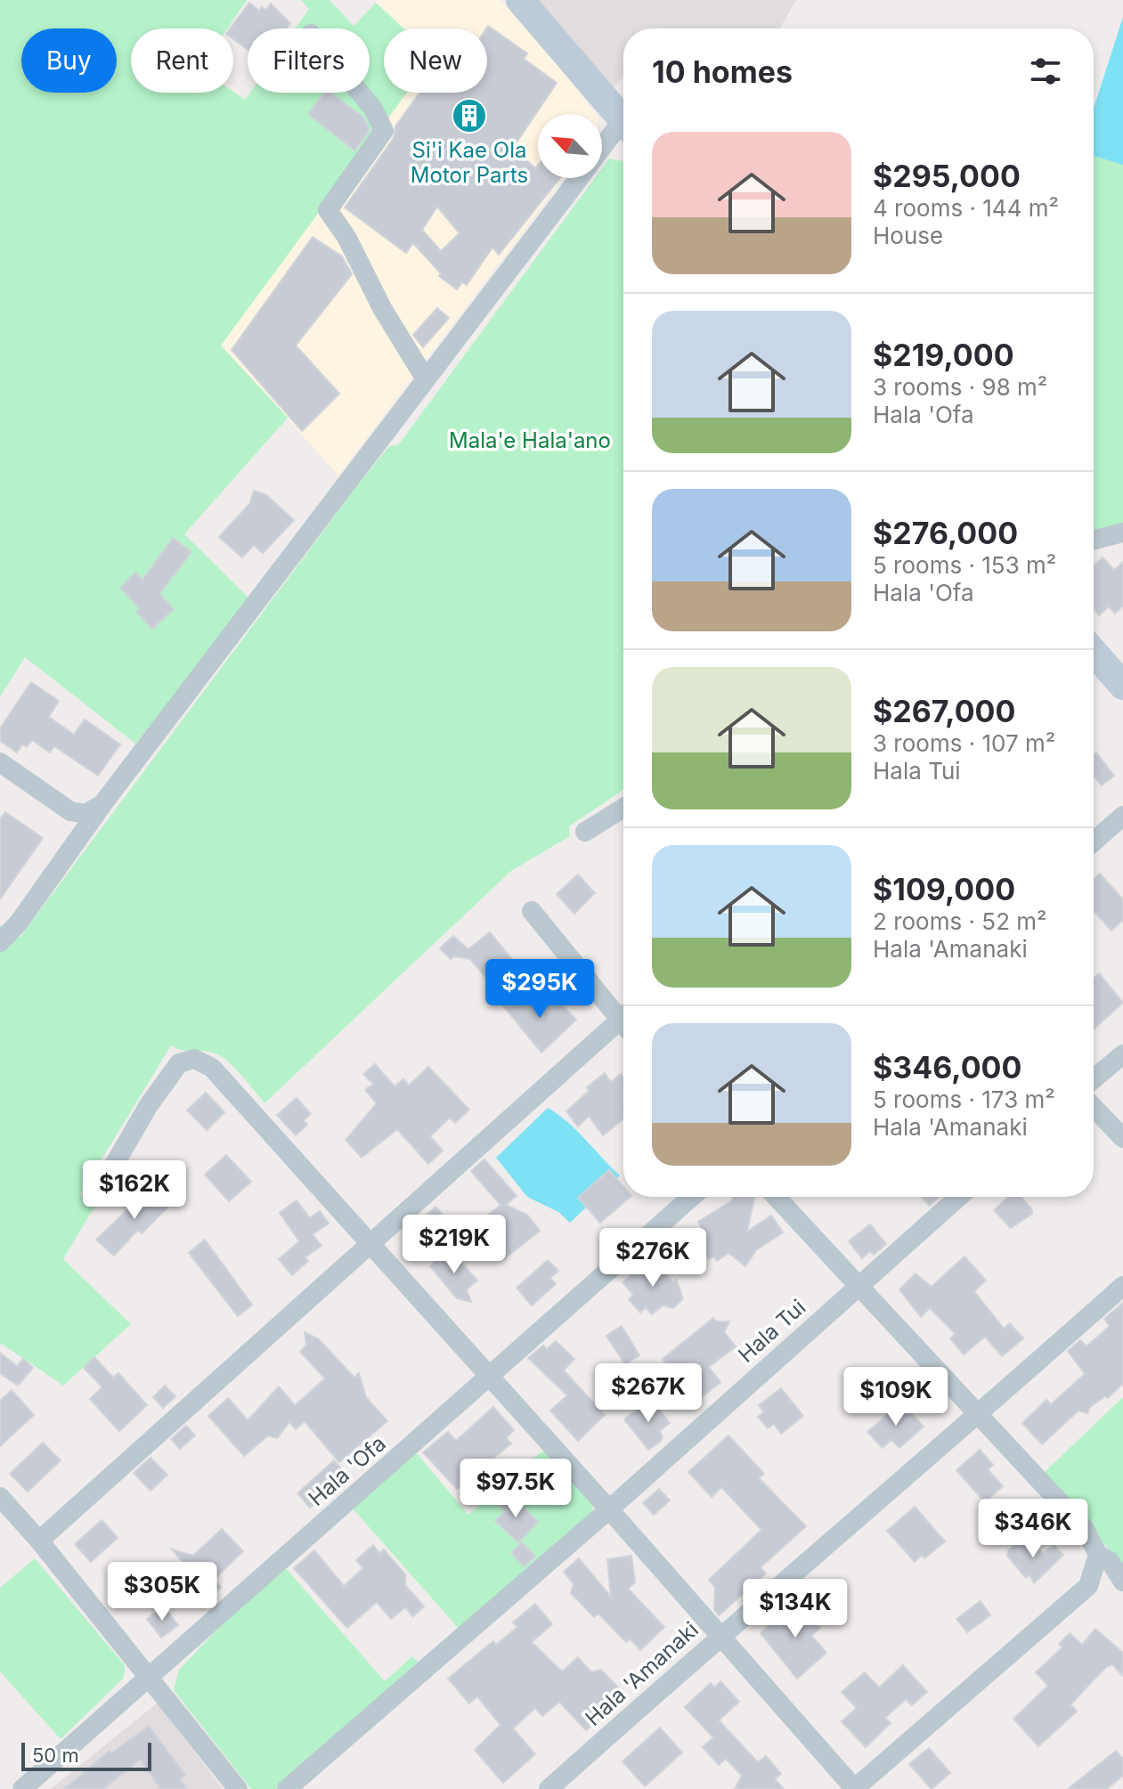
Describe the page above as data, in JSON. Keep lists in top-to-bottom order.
{
  "streets": {
    "street": ["Hala Tui", "Hala 'Ofa", "Hala 'Amanaki"]
  },
  "parks": ["Mala'e Hala'ano"],
  "places": {
    "building": ["Si'i Kae Ola Motor Parts"]
  },
  "scale_bar": "50 m",
  "north": "top left",
  "page": {
    "chip": [
      "Buy",
      "Rent",
      "Filters",
      "New"
    ],
    "heading": "10 homes",
    "list": [
      {
        "name": "$295,000",
        "note": "4 rooms · 144 m² · House"
      },
      {
        "name": "$219,000",
        "note": "3 rooms · 98 m² · Hala 'Ofa"
      },
      {
        "name": "$276,000",
        "note": "5 rooms · 153 m² · Hala 'Ofa"
      },
      {
        "name": "$267,000",
        "note": "3 rooms · 107 m² · Hala Tui"
      },
      {
        "name": "$109,000",
        "note": "2 rooms · 52 m² · Hala 'Amanaki"
      },
      {
        "name": "$346,000",
        "note": "5 rooms · 173 m² · Hala 'Amanaki"
      }
    ],
    "price": [
      "$295K",
      "$162K",
      "$219K",
      "$276K",
      "$267K",
      "$109K",
      "$97.5K",
      "$346K",
      "$305K",
      "$134K"
    ],
    "scale": "50 m"
  }
}
